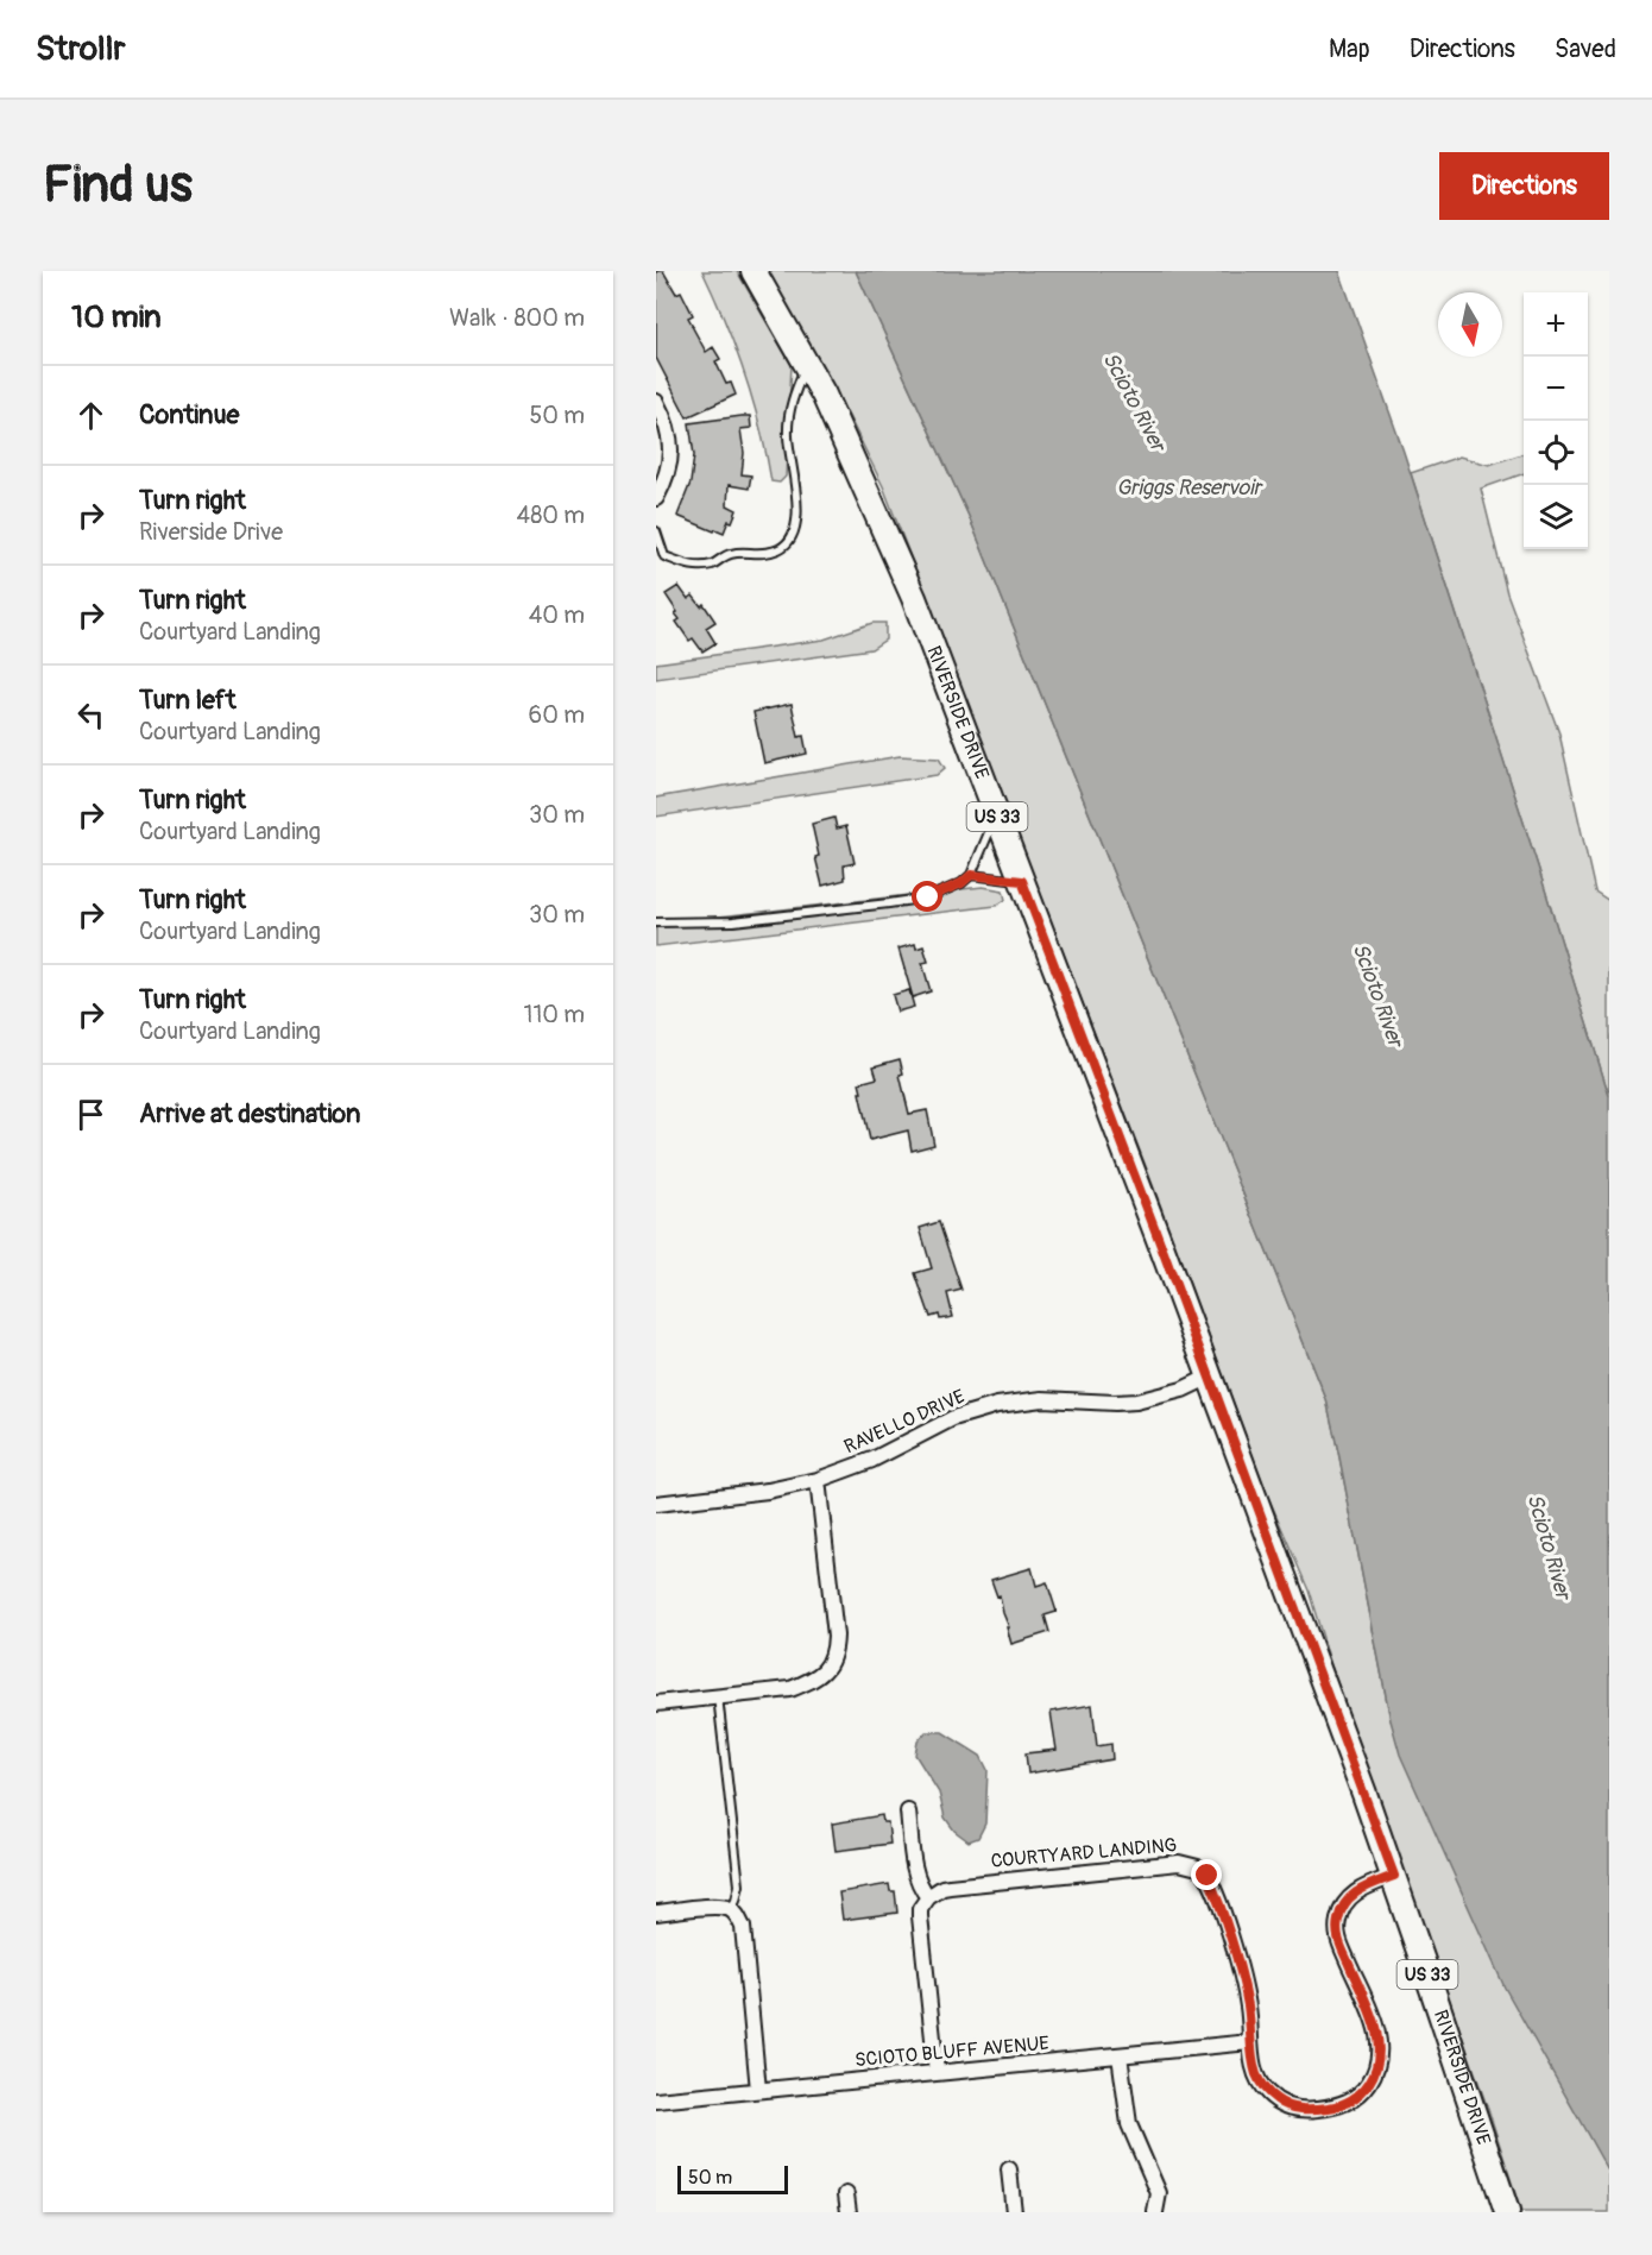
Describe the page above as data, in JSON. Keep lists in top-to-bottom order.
{
  "streets": {
    "main road": ["RIVERSIDE DRIVE", "US 33"],
    "street": ["RAVELLO DRIVE", "COURTYARD LANDING", "SCIOTO BLUFF AVENUE"]
  },
  "crossings": [
    ["RIVERSIDE DRIVE", "RAVELLO DRIVE"],
    ["RIVERSIDE DRIVE", "COURTYARD LANDING"],
    ["COURTYARD LANDING", "SCIOTO BLUFF AVENUE"]
  ],
  "water": ["Scioto River", "Griggs Reservoir"],
  "scale_bar": "50 m",
  "north": "bottom",
  "page": {
    "header": "Strollr",
    "nav": ["Map", "Directions", "Saved"],
    "buttons": "Directions",
    "title": "Find us",
    "heading": ["10 min", "Walk · 800 m"],
    "map_buttons": ["+", "−"],
    "list": [
      ["Continue", "50 m"],
      ["Turn right", "Riverside Drive", "480 m"],
      ["Turn right", "Courtyard Landing", "40 m"],
      ["Turn left", "Courtyard Landing", "60 m"],
      ["Turn right", "Courtyard Landing", "30 m"],
      ["Turn right", "Courtyard Landing", "30 m"],
      ["Turn right", "Courtyard Landing", "110 m"],
      "Arrive at destination"
    ],
    "scale": "50 m"
  }
}
